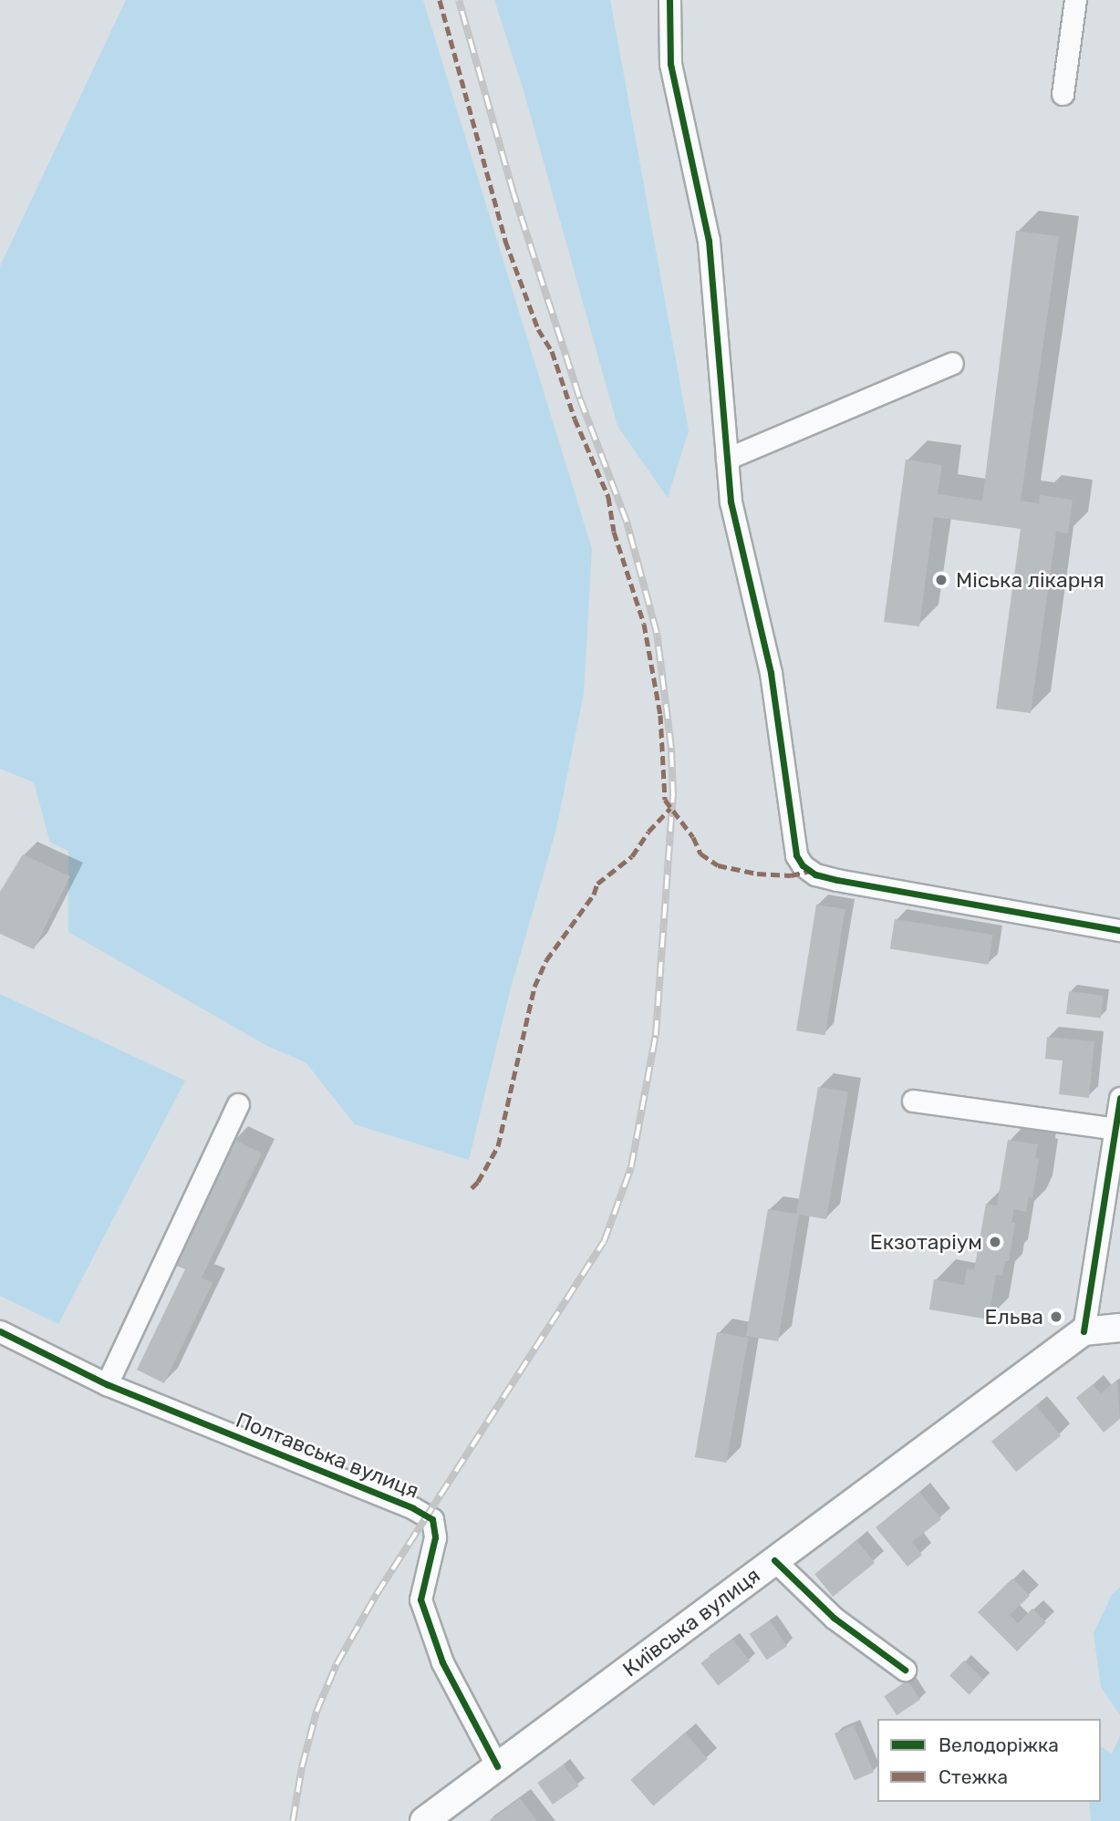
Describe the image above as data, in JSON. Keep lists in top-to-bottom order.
{
  "streets": {
    "main road": ["Київська вулиця"],
    "street": ["Полтавська вулиця"]
  },
  "crossings": [
    ["Полтавська вулиця", "Київська вулиця"]
  ],
  "places": ["Міська лікарня", "Екзотаріум", "Ельва"],
  "legend": ["Велодоріжка", "Стежка"]
}
